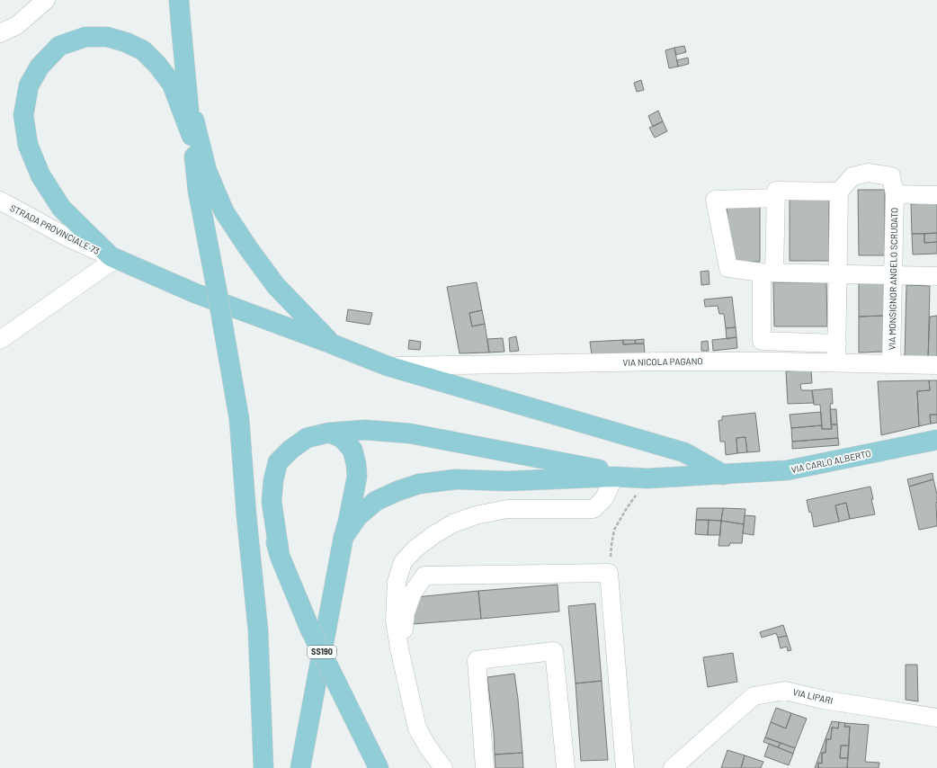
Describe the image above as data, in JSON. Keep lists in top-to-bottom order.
{
  "streets": {
    "main road": ["VIA CARLO ALBERTO", "SS190"],
    "street": [
      "STRADA PROVINCIALE 73",
      "VIA MONSIGNOR ANGELO SCRUDATO",
      "VIA NICOLA PAGANO",
      "VIA LIPARI"
    ]
  },
  "crossings": [
    ["VIA MONSIGNOR ANGELO SCRUDATO", "VIA NICOLA PAGANO"]
  ]
}
